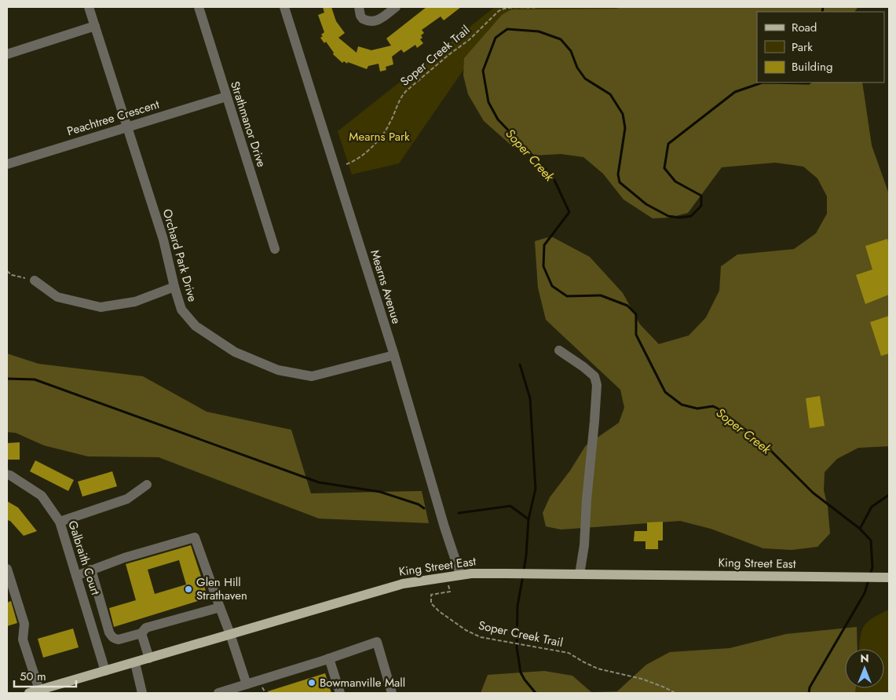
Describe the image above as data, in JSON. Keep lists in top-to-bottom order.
{
  "streets": {
    "main road": ["King Street East"],
    "street": [
      "Peachtree Crescent",
      "Strathmanor Drive",
      "Orchard Park Drive",
      "Mearns Avenue",
      "Galbraith Court"
    ],
    "path": ["Soper Creek Trail"]
  },
  "crossings": [
    ["Soper Creek Trail", "King Street East"],
    ["Peachtree Crescent", "Strathmanor Drive"],
    ["Peachtree Crescent", "Orchard Park Drive"],
    ["Orchard Park Drive", "Mearns Avenue"],
    ["Mearns Avenue", "King Street East"],
    ["Galbraith Court", "King Street East"]
  ],
  "water": ["Soper Creek"],
  "parks": ["Mearns Park"],
  "places": ["Glen Hill Strathaven", "Bowmanville Mall"],
  "legend": ["Road", "Park", "Building"],
  "scale_bar": "50 m",
  "north": "top"
}
